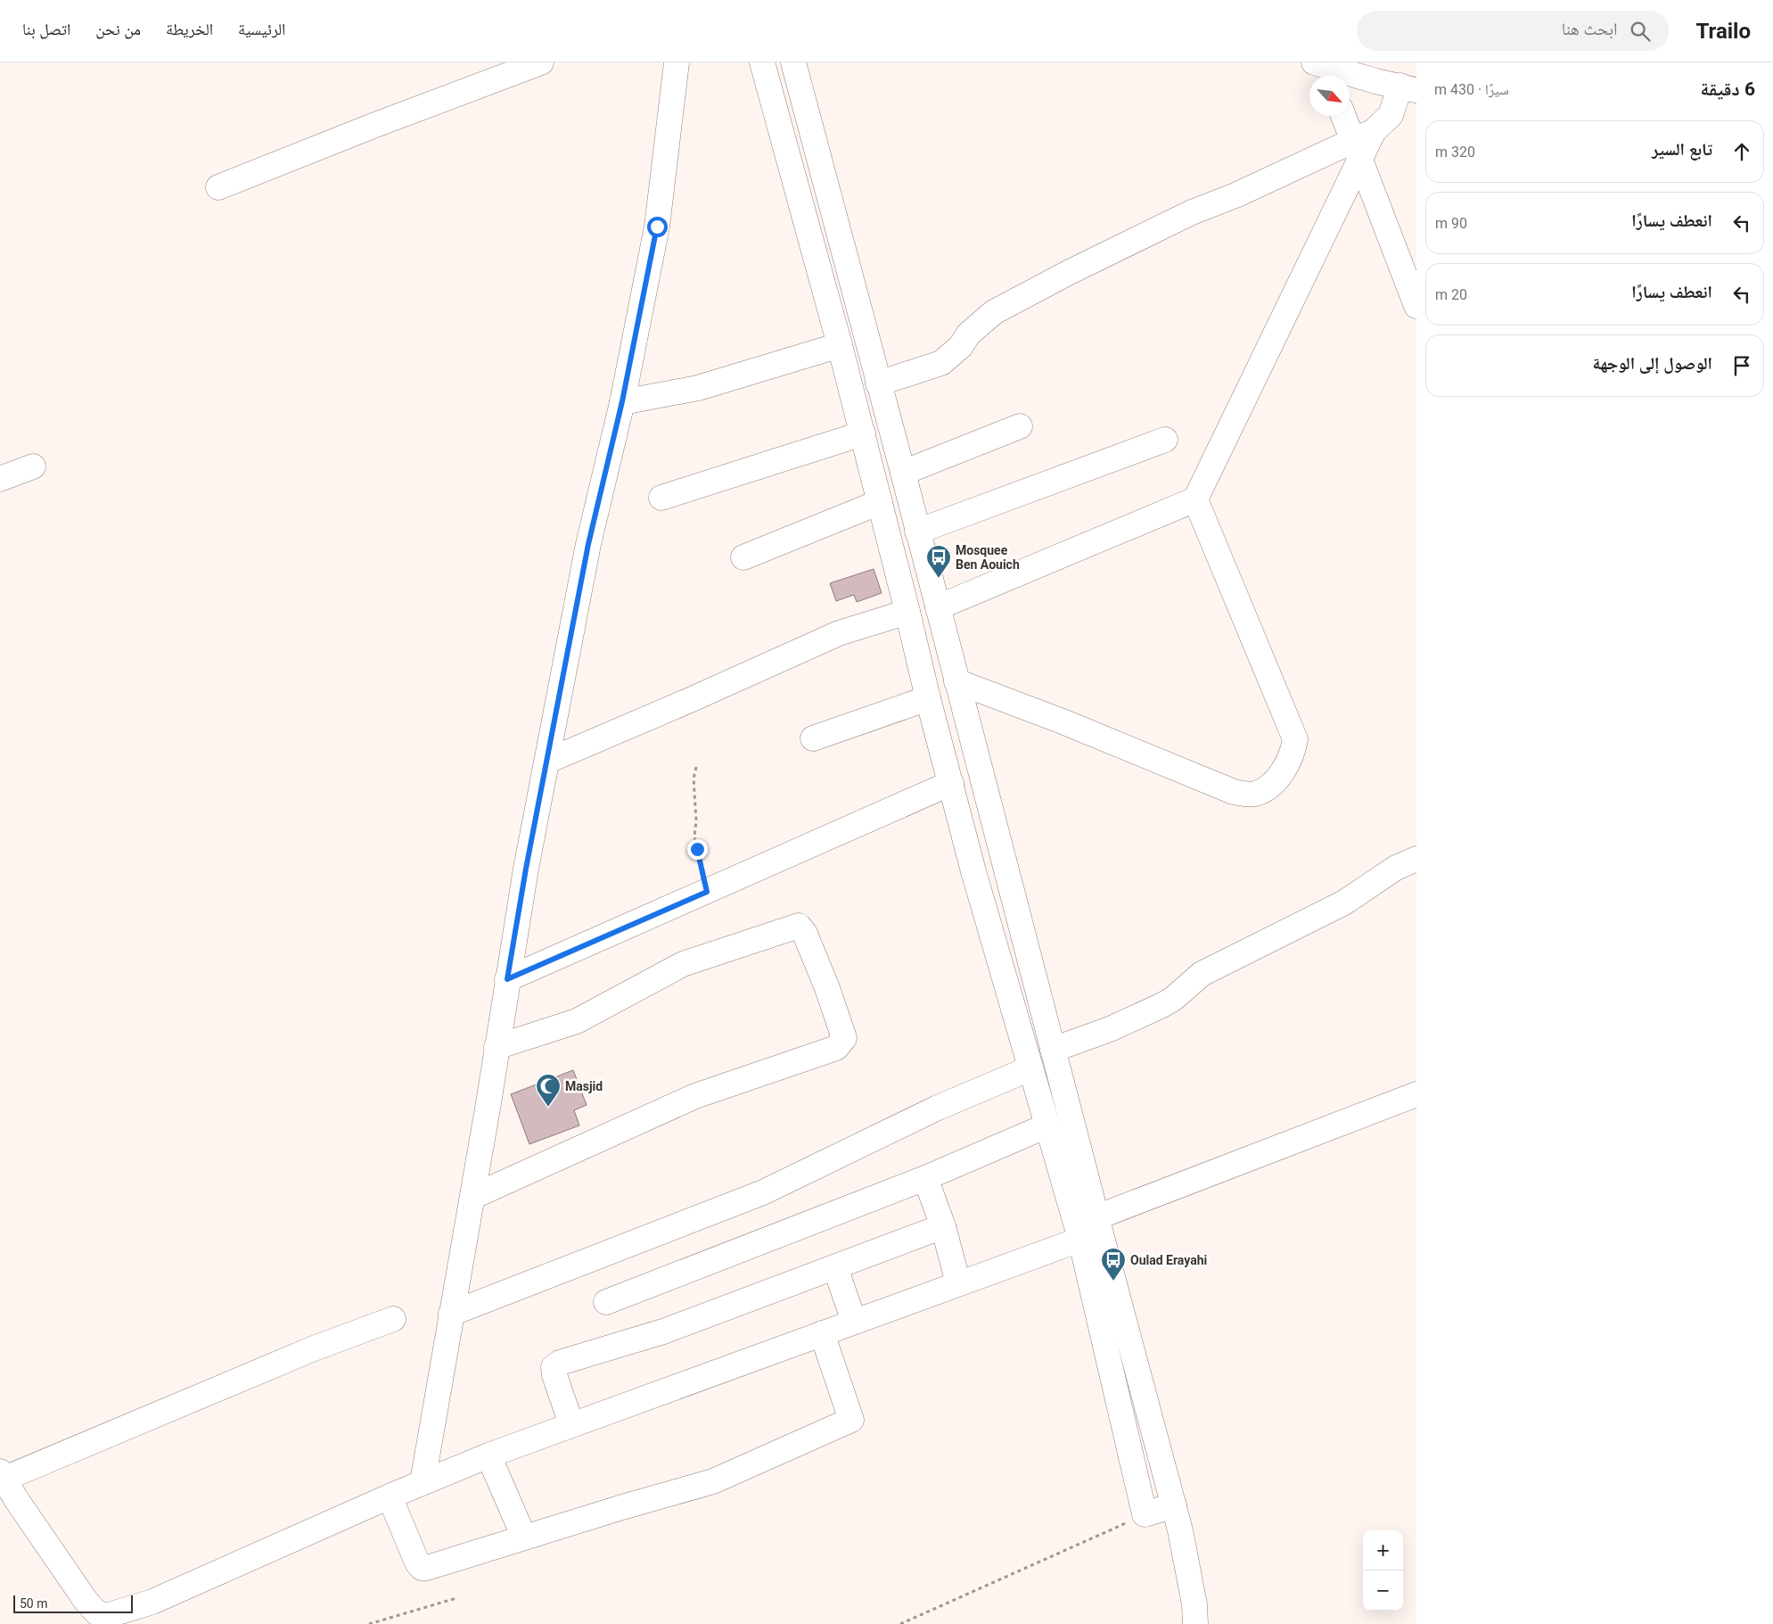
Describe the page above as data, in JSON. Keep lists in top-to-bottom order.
{
  "places": {
    "bus stop": ["Mosquee Ben Aouich", "Oulad Erayahi"],
    "mosque": ["Masjid"]
  },
  "scale_bar": "50 m",
  "north": "bottom right",
  "page": {
    "header": "Trailo",
    "search": "ابحث هنا",
    "nav": [
      "الرئيسية",
      "الخريطة",
      "من نحن",
      "اتصل بنا"
    ],
    "heading": ["6 دقيقة", "سيرًا · 430 m"],
    "list": [
      ["تابع السير", "320 m"],
      ["انعطف يسارًا", "90 m"],
      ["انعطف يسارًا", "20 m"],
      "الوصول إلى الوجهة"
    ],
    "map_buttons": ["+", "−"],
    "scale": "50 m"
  }
}
